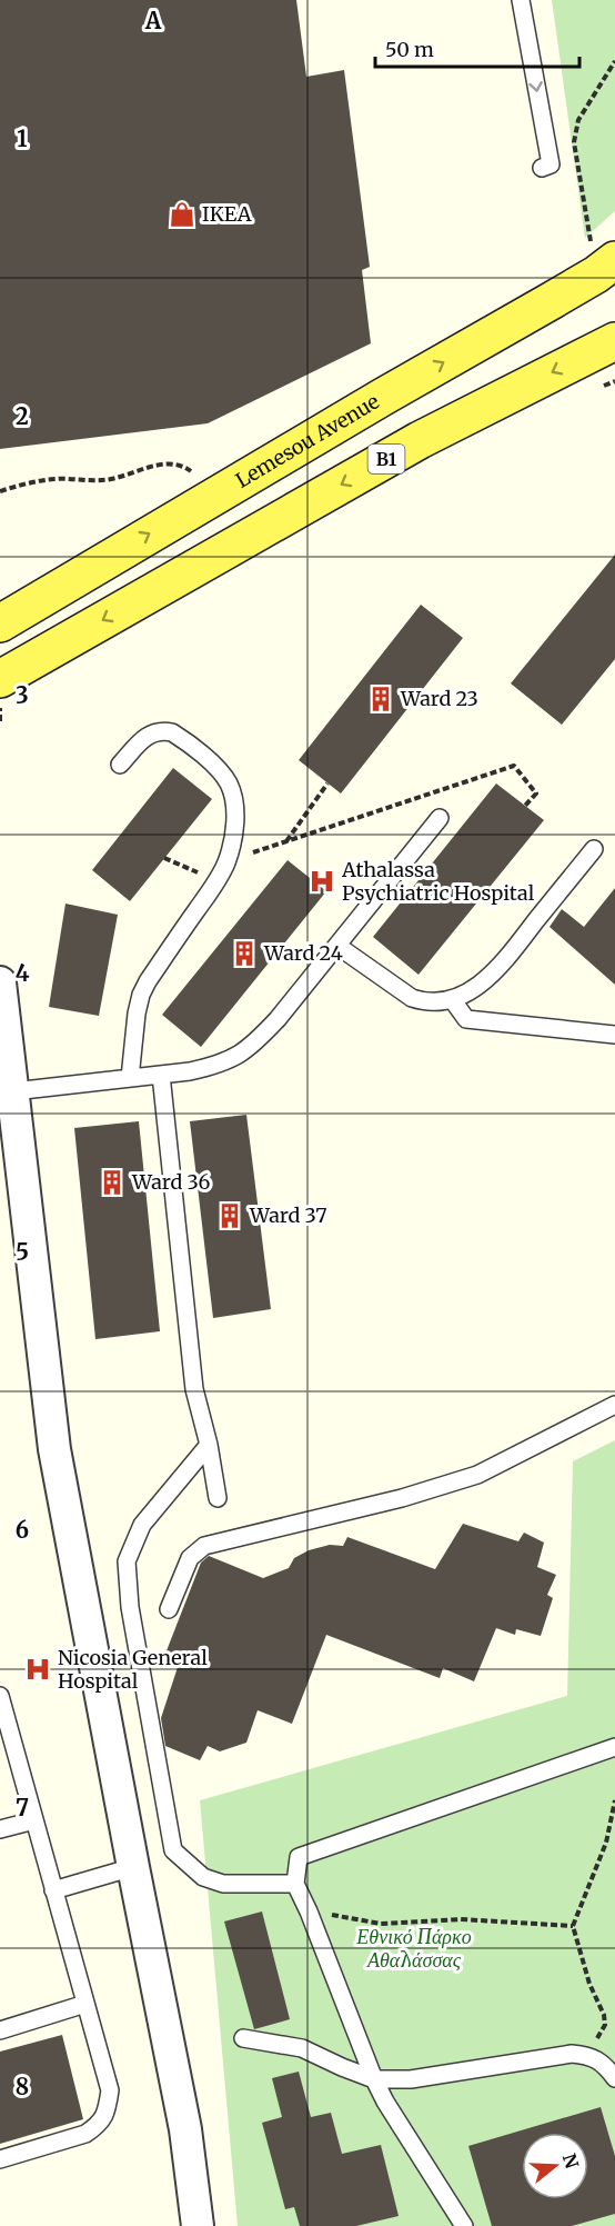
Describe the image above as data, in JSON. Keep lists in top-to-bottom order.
{
  "streets": {
    "main road": ["Lemesou Avenue", "B1"]
  },
  "parks": ["Εθνικό Πάρκο Αθαλάσσας"],
  "places": {
    "shop": ["IKEA"],
    "building": [
      "Ward 23",
      "Ward 24",
      "Ward 36",
      "Ward 37"
    ],
    "hospital": ["Athalassa Psychiatric Hospital", "Nicosia General Hospital"]
  },
  "scale_bar": "50 m",
  "north": "right",
  "grid": {
    "columns": ["A"],
    "rows": [
      "1",
      "2",
      "3",
      "4",
      "5",
      "6",
      "7",
      "8"
    ]
  }
}
